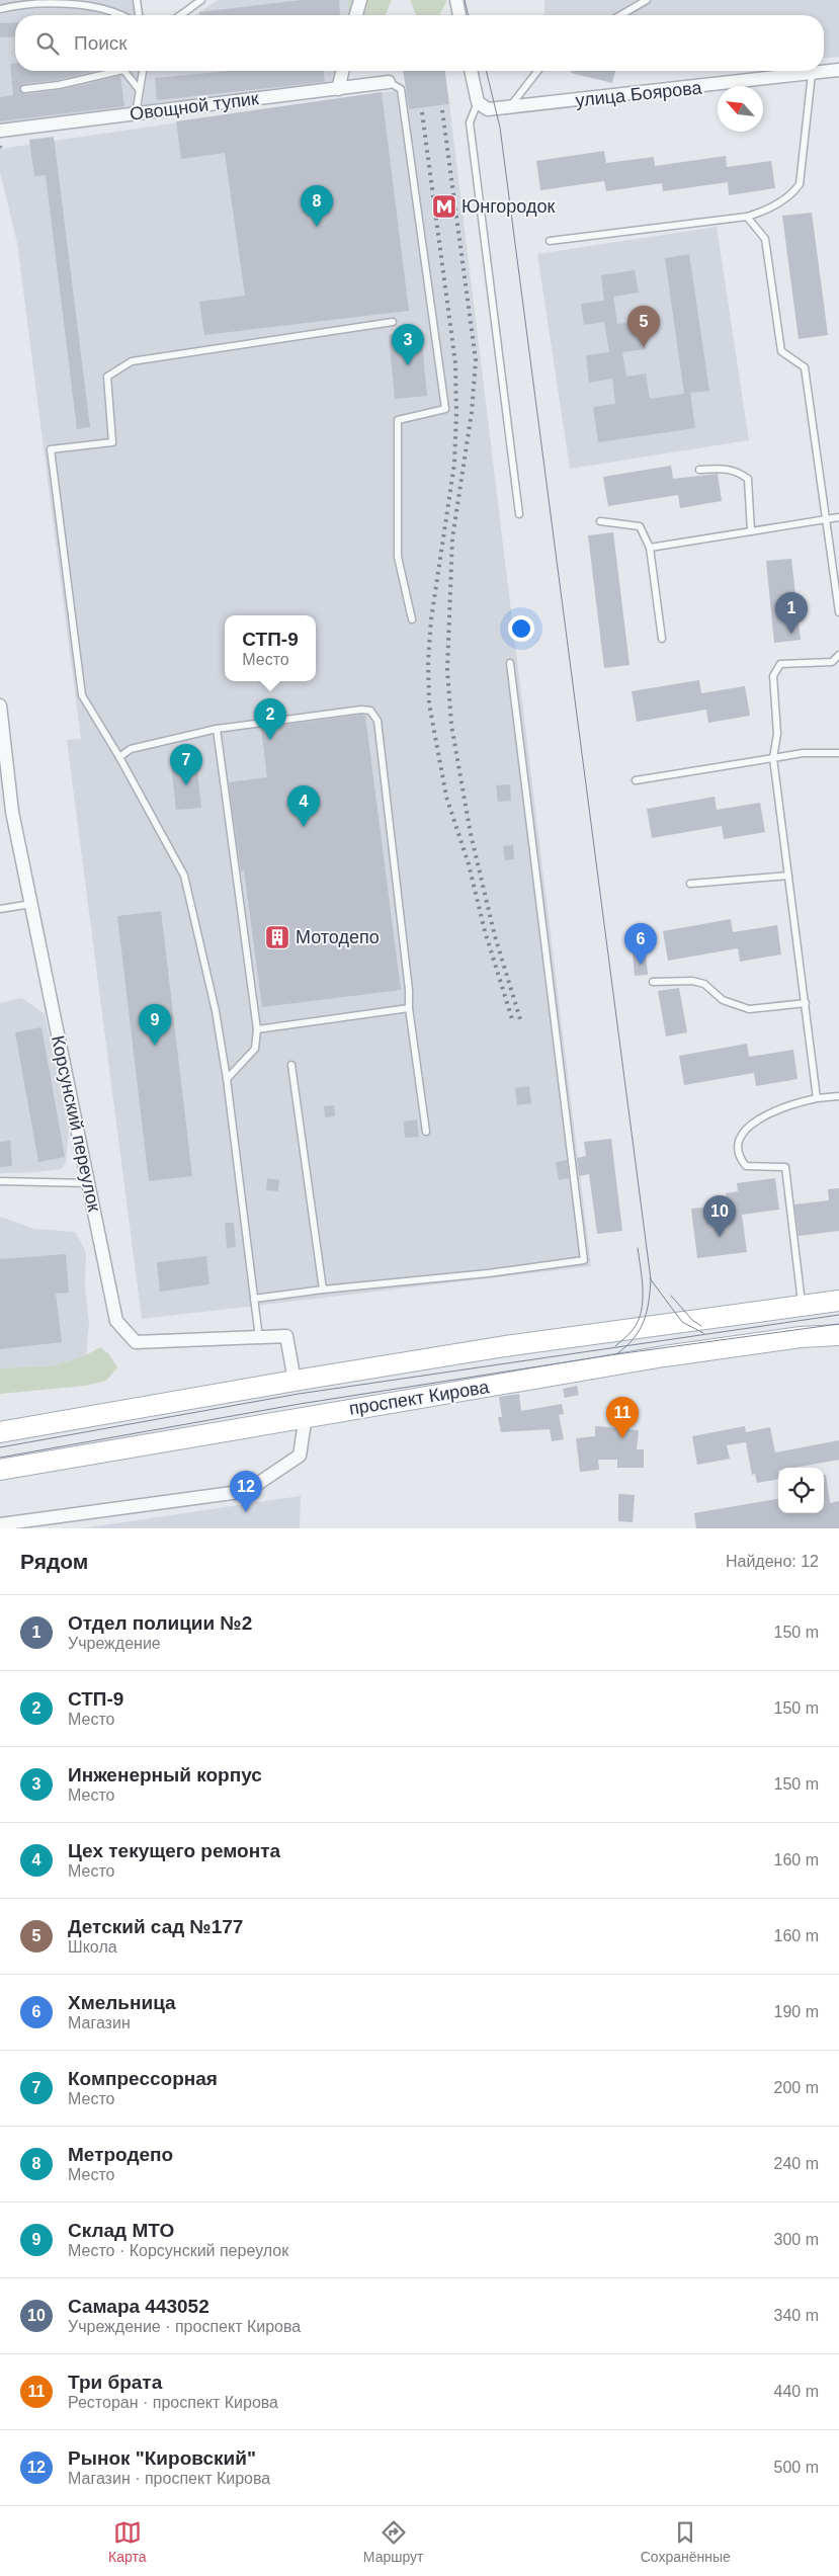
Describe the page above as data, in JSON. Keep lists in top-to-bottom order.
{
  "streets": {
    "main road": ["проспект Кирова"],
    "street": ["улица Боярова", "Овощной тупик", "Корсунский переулок"]
  },
  "crossings": [
    ["Корсунский переулок", "проспект Кирова"]
  ],
  "places": {
    "metro station": ["Юнгородок"],
    "building": ["Мотодепо"]
  },
  "north": "top left",
  "page": {
    "search": "Поиск",
    "pins": [
      "8",
      "5",
      "3",
      "1",
      "2",
      "7",
      "4",
      "6",
      "9",
      "10",
      "11",
      "12"
    ],
    "popup": ["СТП-9", "Место"],
    "heading": ["Рядом", "Найдено: 12"],
    "list": [
      {
        "mark": "1",
        "name": "Отдел полиции №2",
        "note": "Учреждение",
        "value": "150 m"
      },
      {
        "mark": "2",
        "name": "СТП-9",
        "note": "Место",
        "value": "150 m"
      },
      {
        "mark": "3",
        "name": "Инженерный корпус",
        "note": "Место",
        "value": "150 m"
      },
      {
        "mark": "4",
        "name": "Цех текущего ремонта",
        "note": "Место",
        "value": "160 m"
      },
      {
        "mark": "5",
        "name": "Детский сад №177",
        "note": "Школа",
        "value": "160 m"
      },
      {
        "mark": "6",
        "name": "Хмельница",
        "note": "Магазин",
        "value": "190 m"
      },
      {
        "mark": "7",
        "name": "Компрессорная",
        "note": "Место",
        "value": "200 m"
      },
      {
        "mark": "8",
        "name": "Метродепо",
        "note": "Место",
        "value": "240 m"
      },
      {
        "mark": "9",
        "name": "Склад МТО",
        "note": "Место · Корсунский переулок",
        "value": "300 m"
      },
      {
        "mark": "10",
        "name": "Самара 443052",
        "note": "Учреждение · проспект Кирова",
        "value": "340 m"
      },
      {
        "mark": "11",
        "name": "Три брата",
        "note": "Ресторан · проспект Кирова",
        "value": "440 m"
      },
      {
        "mark": "12",
        "name": "Рынок \"Кировский\"",
        "note": "Магазин · проспект Кирова",
        "value": "500 m"
      }
    ],
    "nav": ["Карта", "Маршрут", "Сохранённые"]
  }
}
